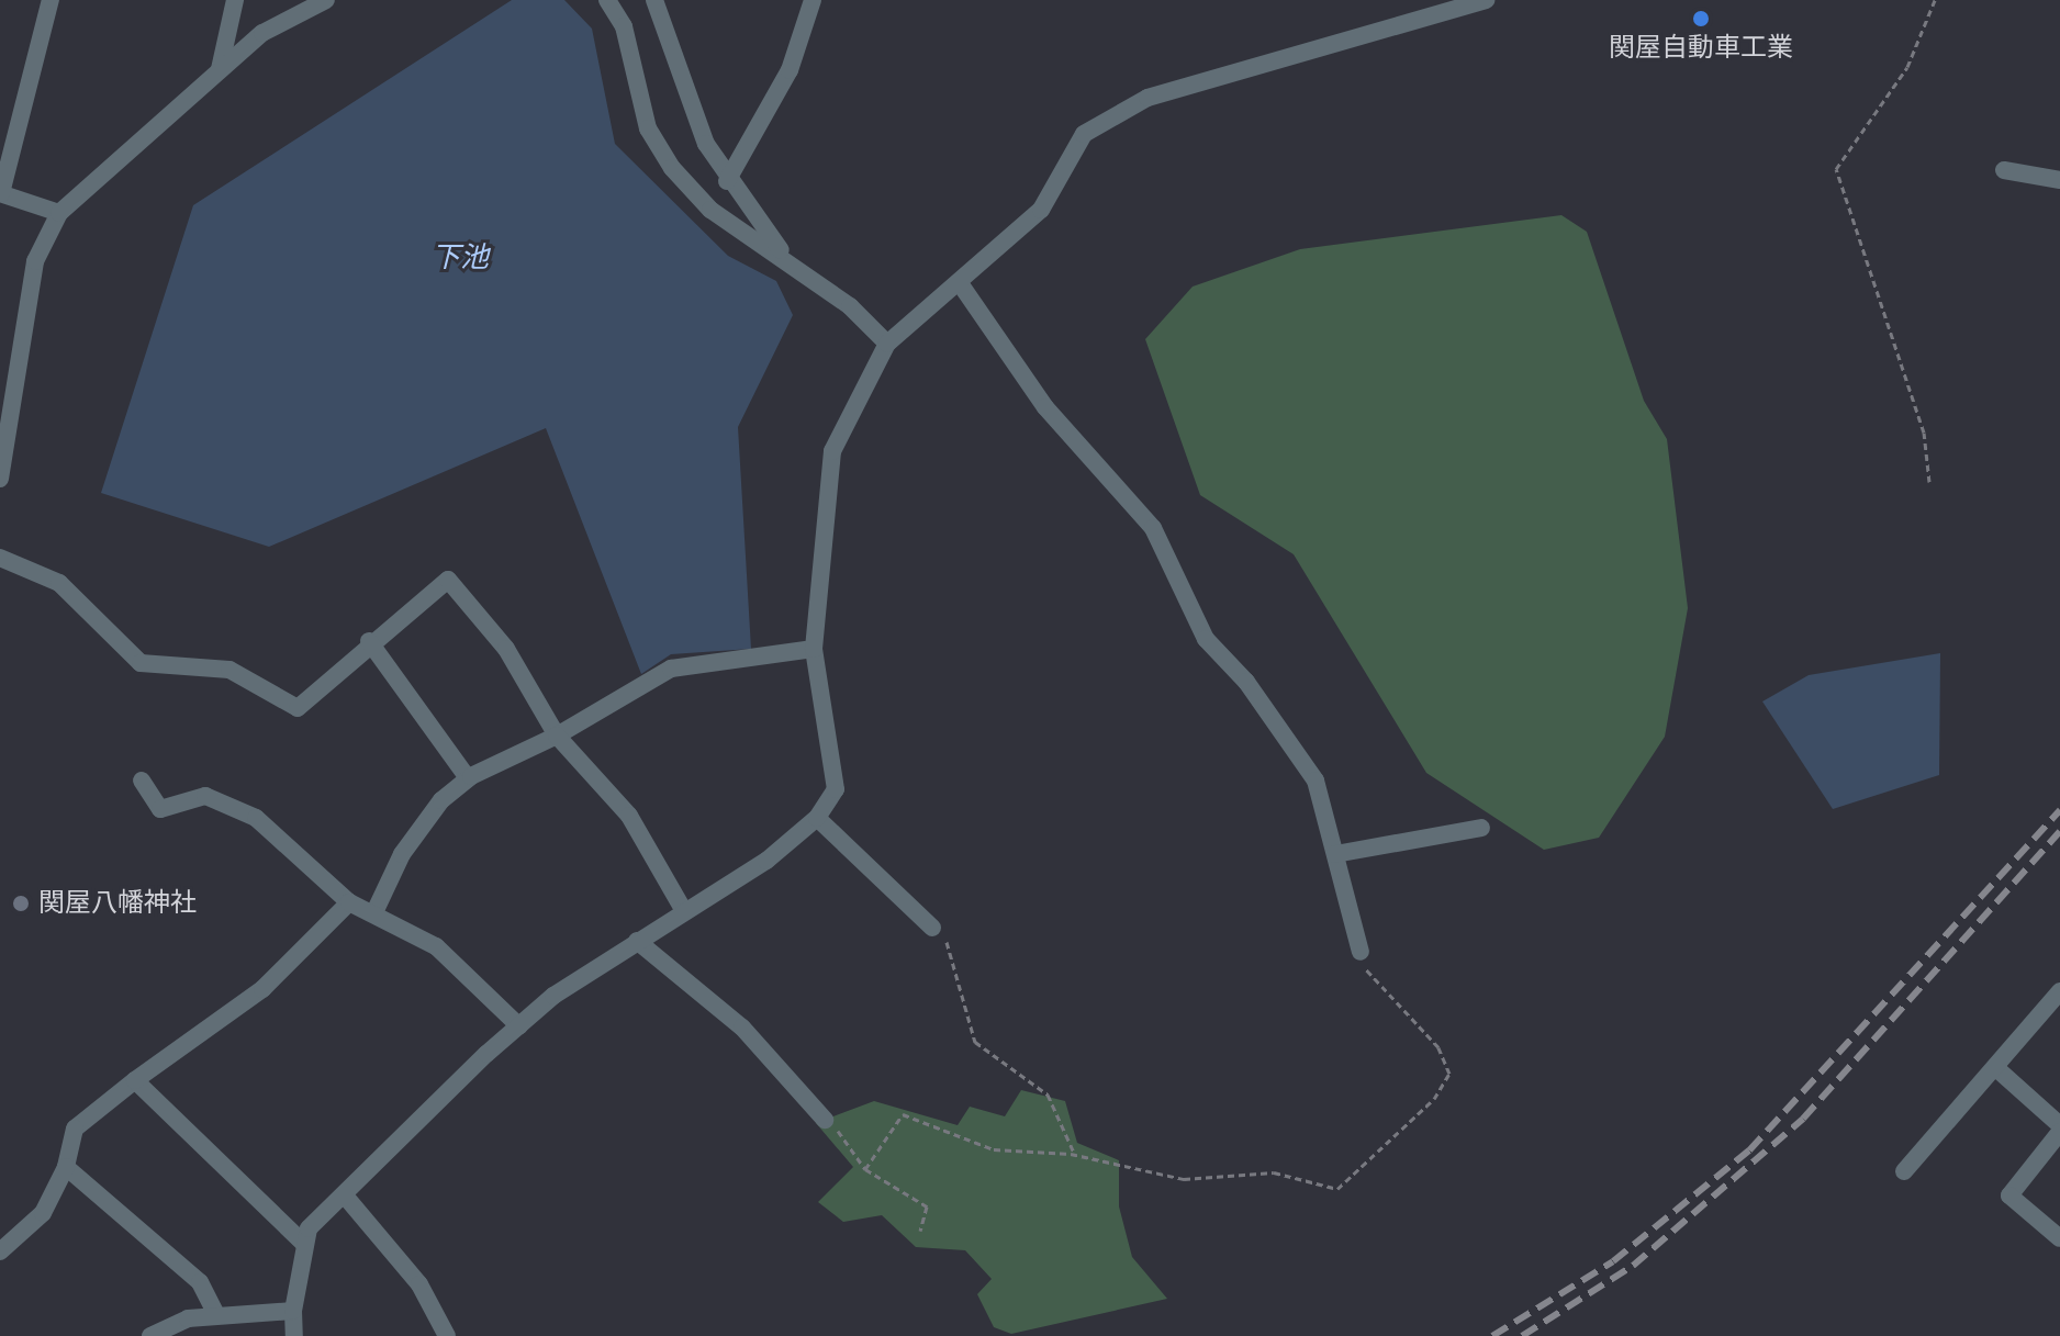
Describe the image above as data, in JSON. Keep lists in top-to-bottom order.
{
  "water": ["下池"],
  "places": ["関屋自動車工業", "関屋八幡神社"]
}
